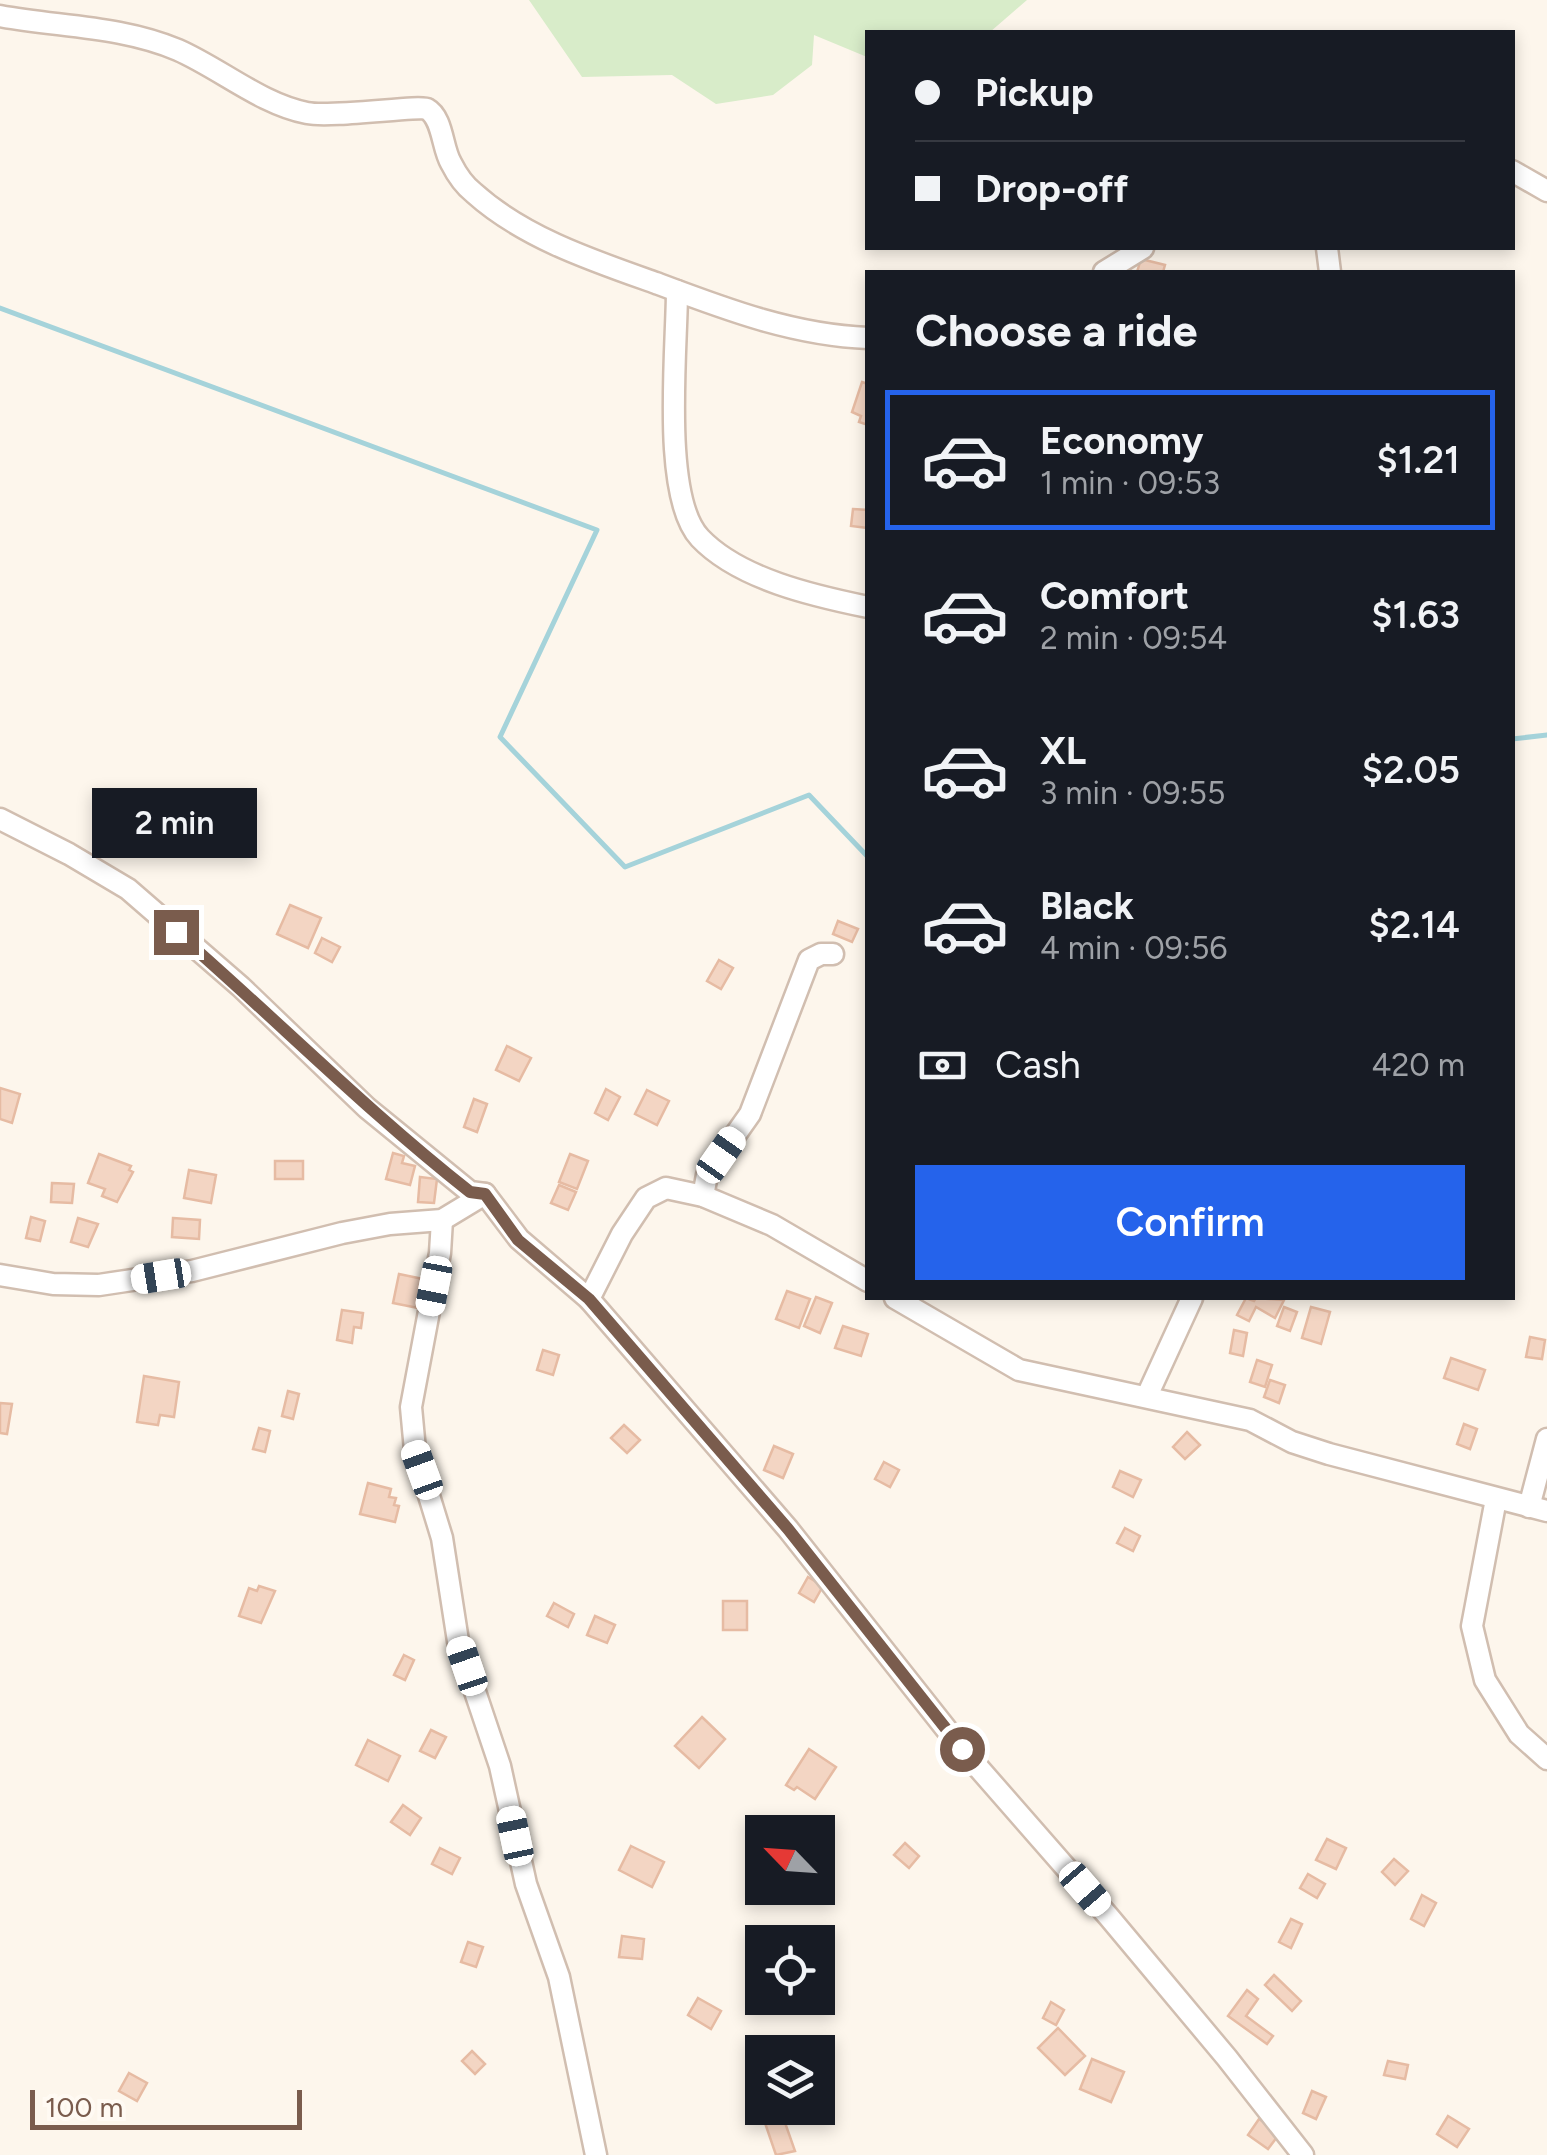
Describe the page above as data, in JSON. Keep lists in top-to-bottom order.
{
  "scale_bar": "100 m",
  "north": "top left",
  "page": {
    "banner": ["Pickup", "Drop-off"],
    "heading": "Choose a ride",
    "list": [
      {
        "name": "Economy",
        "note": "1 min · 09:53",
        "value": "$1.21"
      },
      {
        "name": "Comfort",
        "note": "2 min · 09:54",
        "value": "$1.63"
      },
      {
        "name": "XL",
        "note": "3 min · 09:55",
        "value": "$2.05"
      },
      {
        "name": "Black",
        "note": "4 min · 09:56",
        "value": "$2.14"
      }
    ],
    "bubble": "2 min",
    "pay": ["Cash", "420 m"],
    "buttons": "Confirm",
    "scale": "100 m"
  }
}
